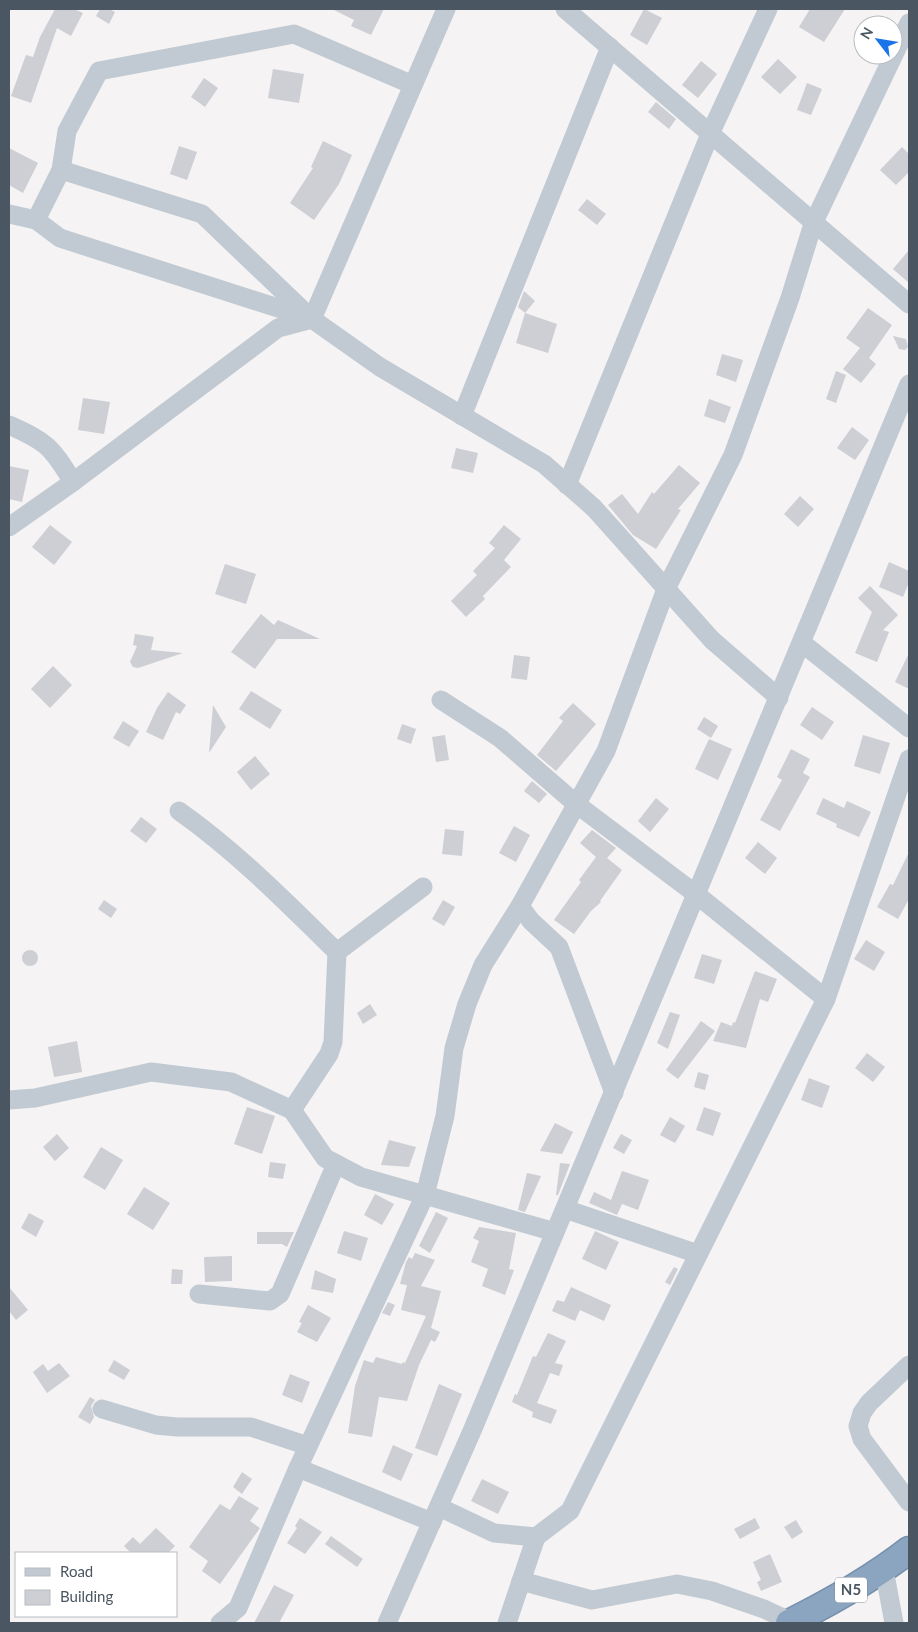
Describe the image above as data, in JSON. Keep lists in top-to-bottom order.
{
  "streets": {
    "highway": ["N5"]
  },
  "legend": ["Road", "Building"],
  "north": "top left"
}
